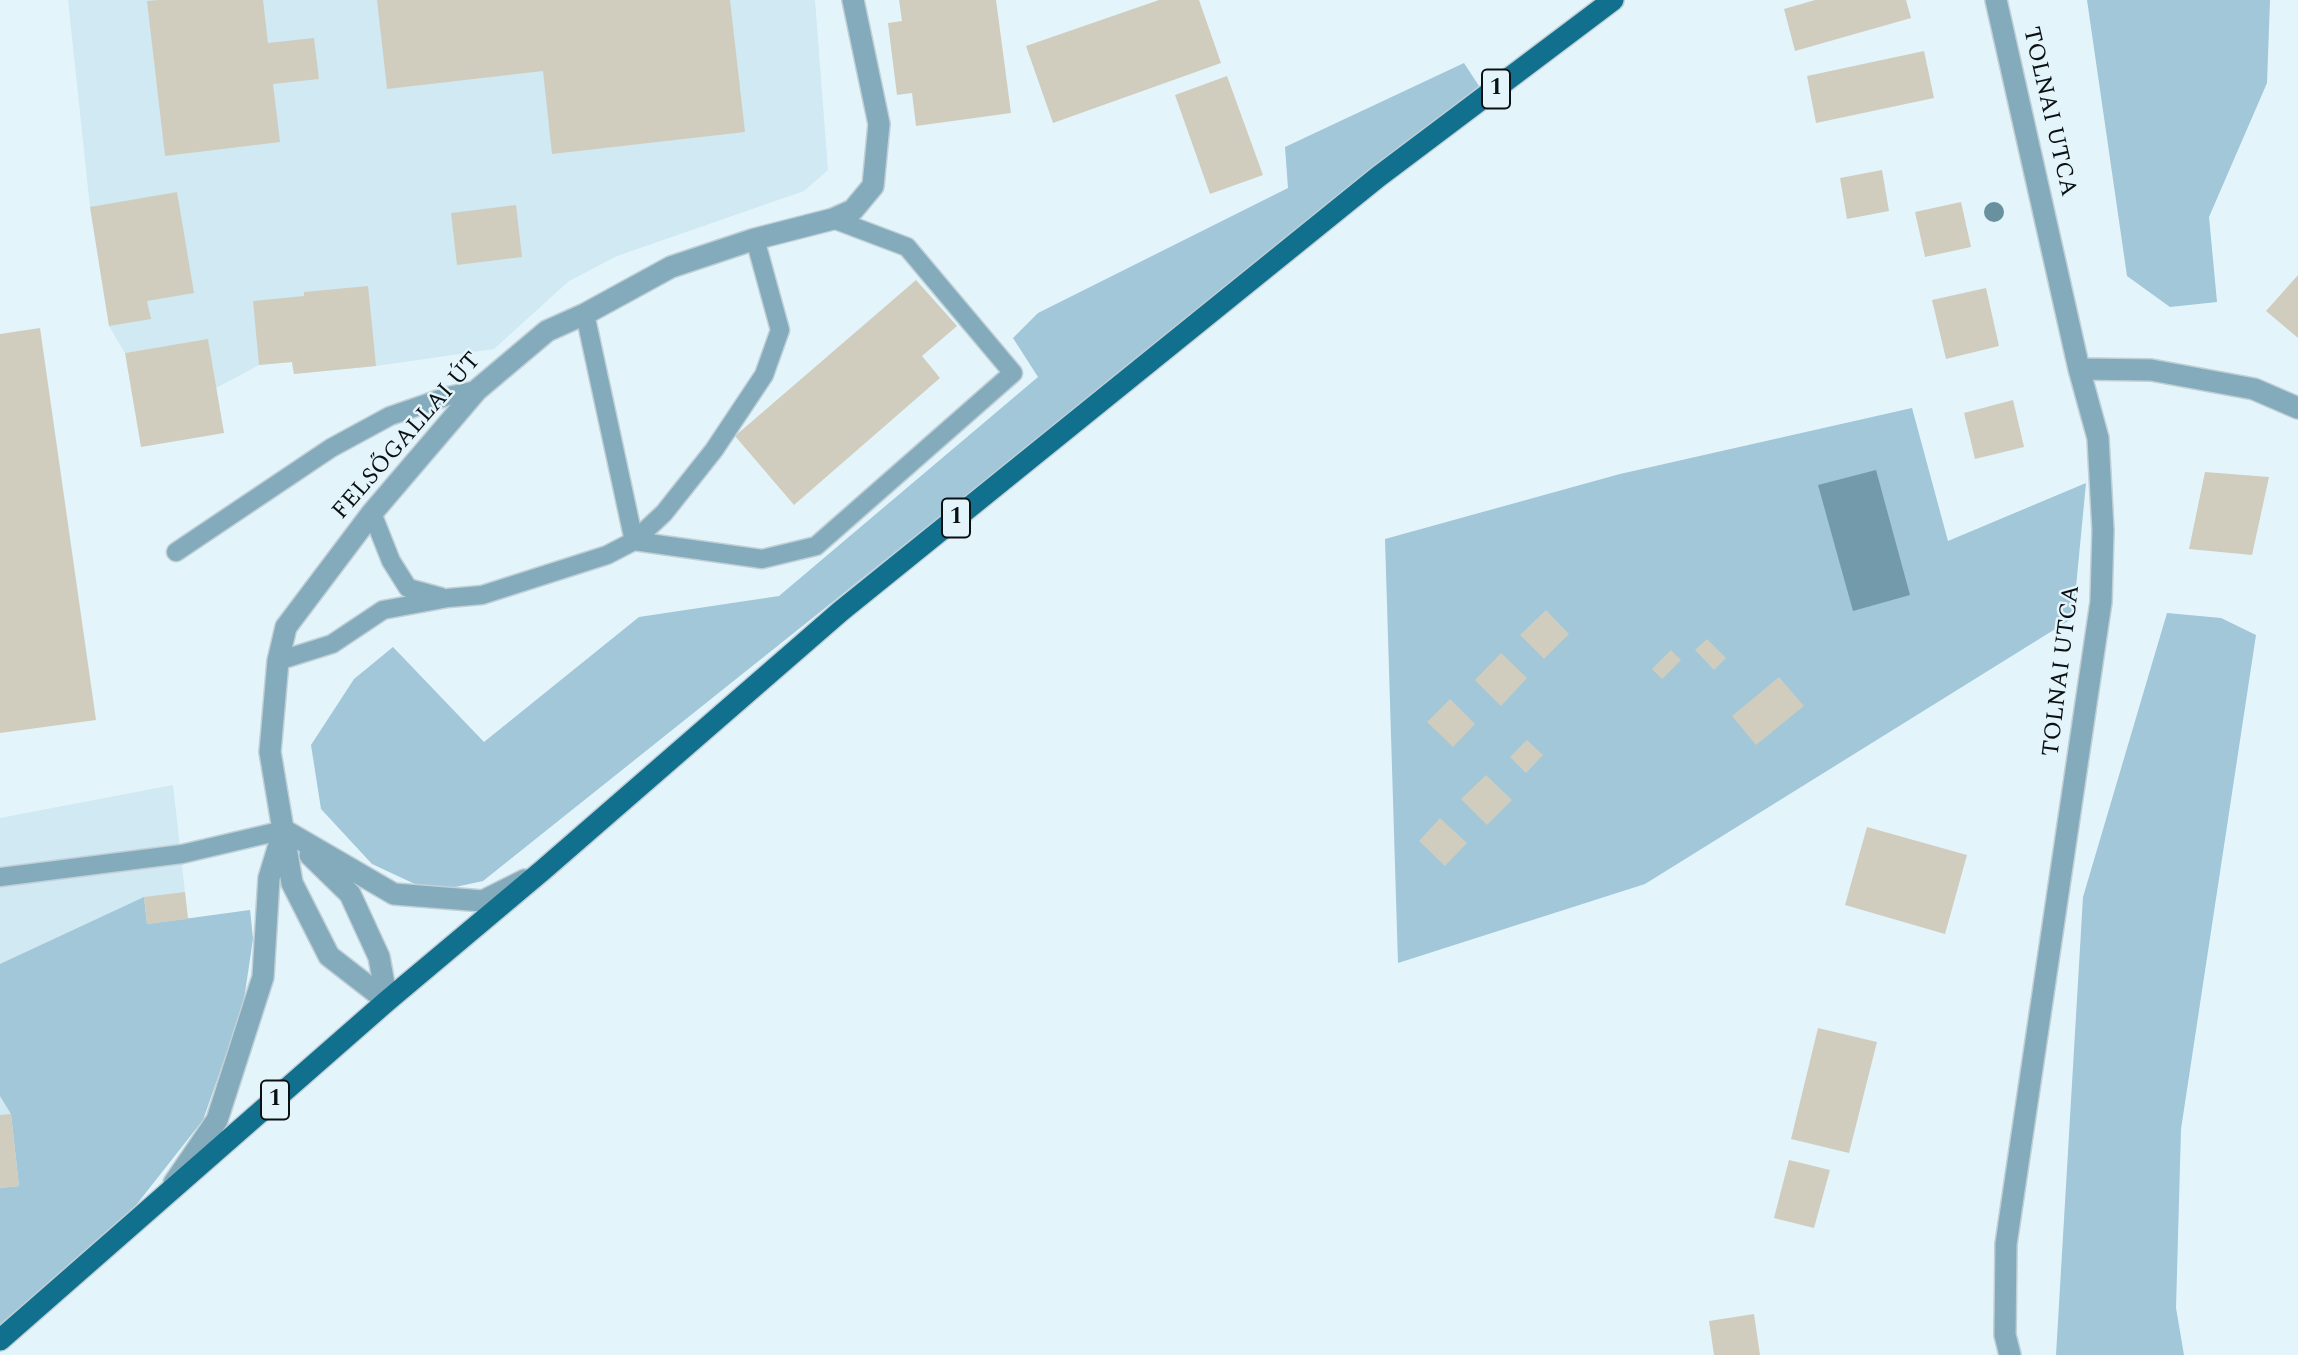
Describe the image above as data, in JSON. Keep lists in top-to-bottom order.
{
  "streets": {
    "main road": ["1"],
    "street": ["TOLNAI UTCA", "FELSŐGALLAI ÚT"]
  },
  "crossings": [
    ["1", "FELSŐGALLAI ÚT"]
  ]
}
